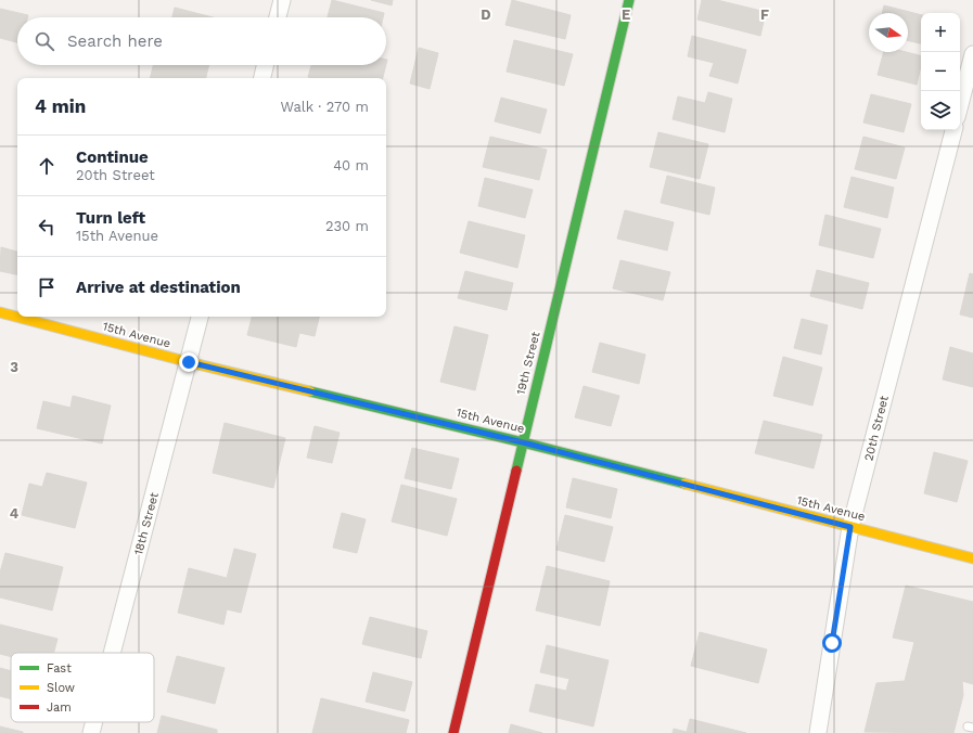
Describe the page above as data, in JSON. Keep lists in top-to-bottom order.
{
  "streets": {
    "street": [
      "15th Avenue",
      "19th Street",
      "20th Street",
      "18th Street"
    ]
  },
  "crossings": [
    ["15th Avenue", "19th Street"],
    ["15th Avenue", "20th Street"],
    ["15th Avenue", "18th Street"]
  ],
  "legend": ["Fast", "Slow", "Jam"],
  "north": "right",
  "page": {
    "map_buttons": ["+", "−"],
    "search": "Search here",
    "heading": ["4 min", "Walk · 270 m"],
    "list": [
      ["Continue", "20th Street", "40 m"],
      ["Turn left", "15th Avenue", "230 m"],
      "Arrive at destination"
    ]
  },
  "grid": {
    "columns": ["D", "E", "F"],
    "rows": ["3", "4"]
  }
}
